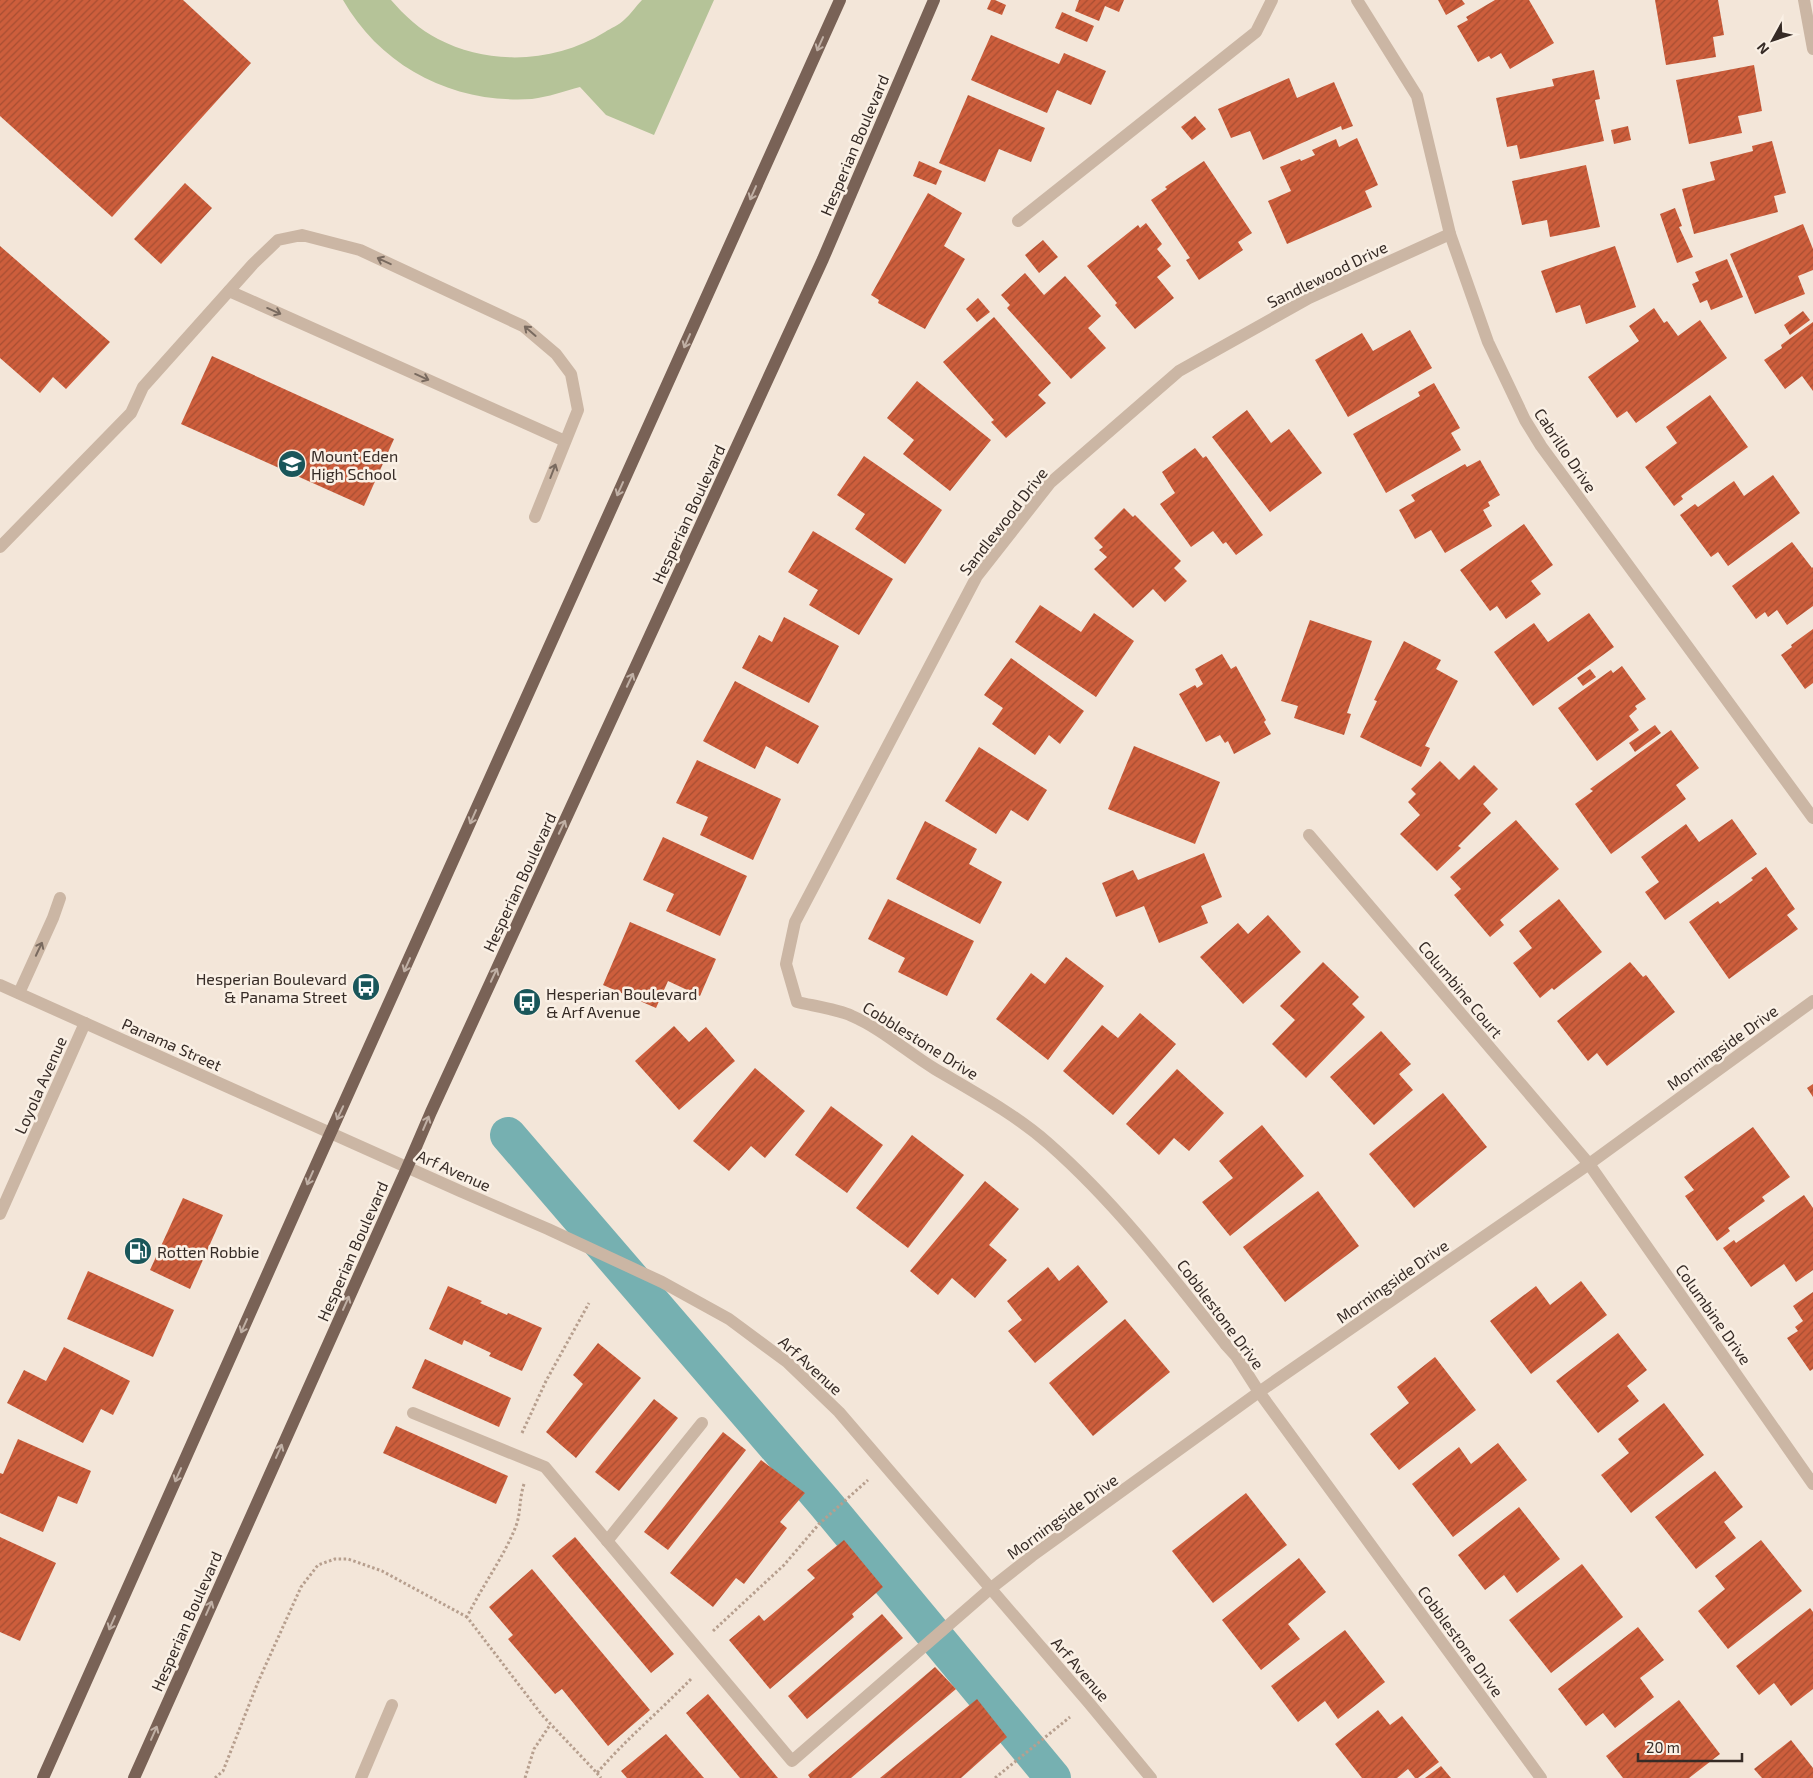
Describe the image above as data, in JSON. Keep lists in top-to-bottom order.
{
  "streets": {
    "main road": ["Hesperian Boulevard"],
    "street": [
      "Sandlewood Drive",
      "Cabrillo Drive",
      "Columbine Court",
      "Cobblestone Drive",
      "Panama Street",
      "Morningside Drive",
      "Loyola Avenue",
      "Arf Avenue",
      "Columbine Drive"
    ]
  },
  "crossings": [
    ["Hesperian Boulevard", "Arf Avenue"],
    ["Sandlewood Drive", "Cabrillo Drive"],
    ["Sandlewood Drive", "Cobblestone Drive"],
    ["Columbine Court", "Morningside Drive"],
    ["Columbine Court", "Columbine Drive"],
    ["Cobblestone Drive", "Morningside Drive"],
    ["Panama Street", "Loyola Avenue"],
    ["Panama Street", "Arf Avenue"],
    ["Morningside Drive", "Arf Avenue"],
    ["Morningside Drive", "Columbine Drive"]
  ],
  "places": {
    "school or university": ["Mount Eden High School"],
    "bus stop": ["Hesperian Boulevard & Panama Street", "Hesperian Boulevard & Arf Avenue"],
    "fuel station": ["Rotten Robbie"]
  },
  "scale_bar": "20 m",
  "north": "bottom left"
}
